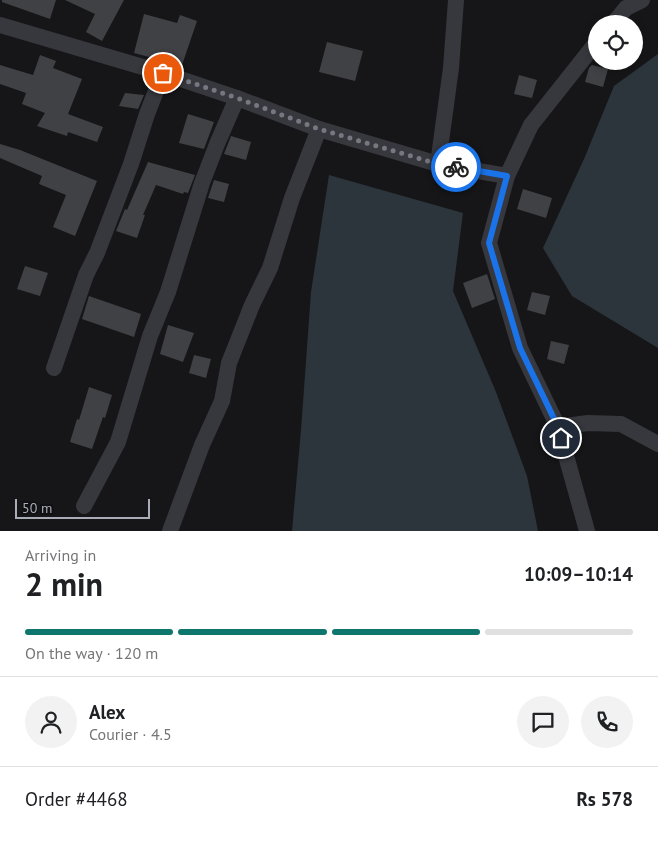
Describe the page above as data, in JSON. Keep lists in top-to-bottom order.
{
  "scale_bar": "50 m",
  "page": {
    "scale": "50 m",
    "heading": ["2 min", "Arriving in", "10:09–10:14"],
    "panel": [
      "Alex",
      "Courier · 4.5",
      "Order #4468",
      "Rs 578"
    ],
    "bar": "On the way · 120 m"
  }
}
